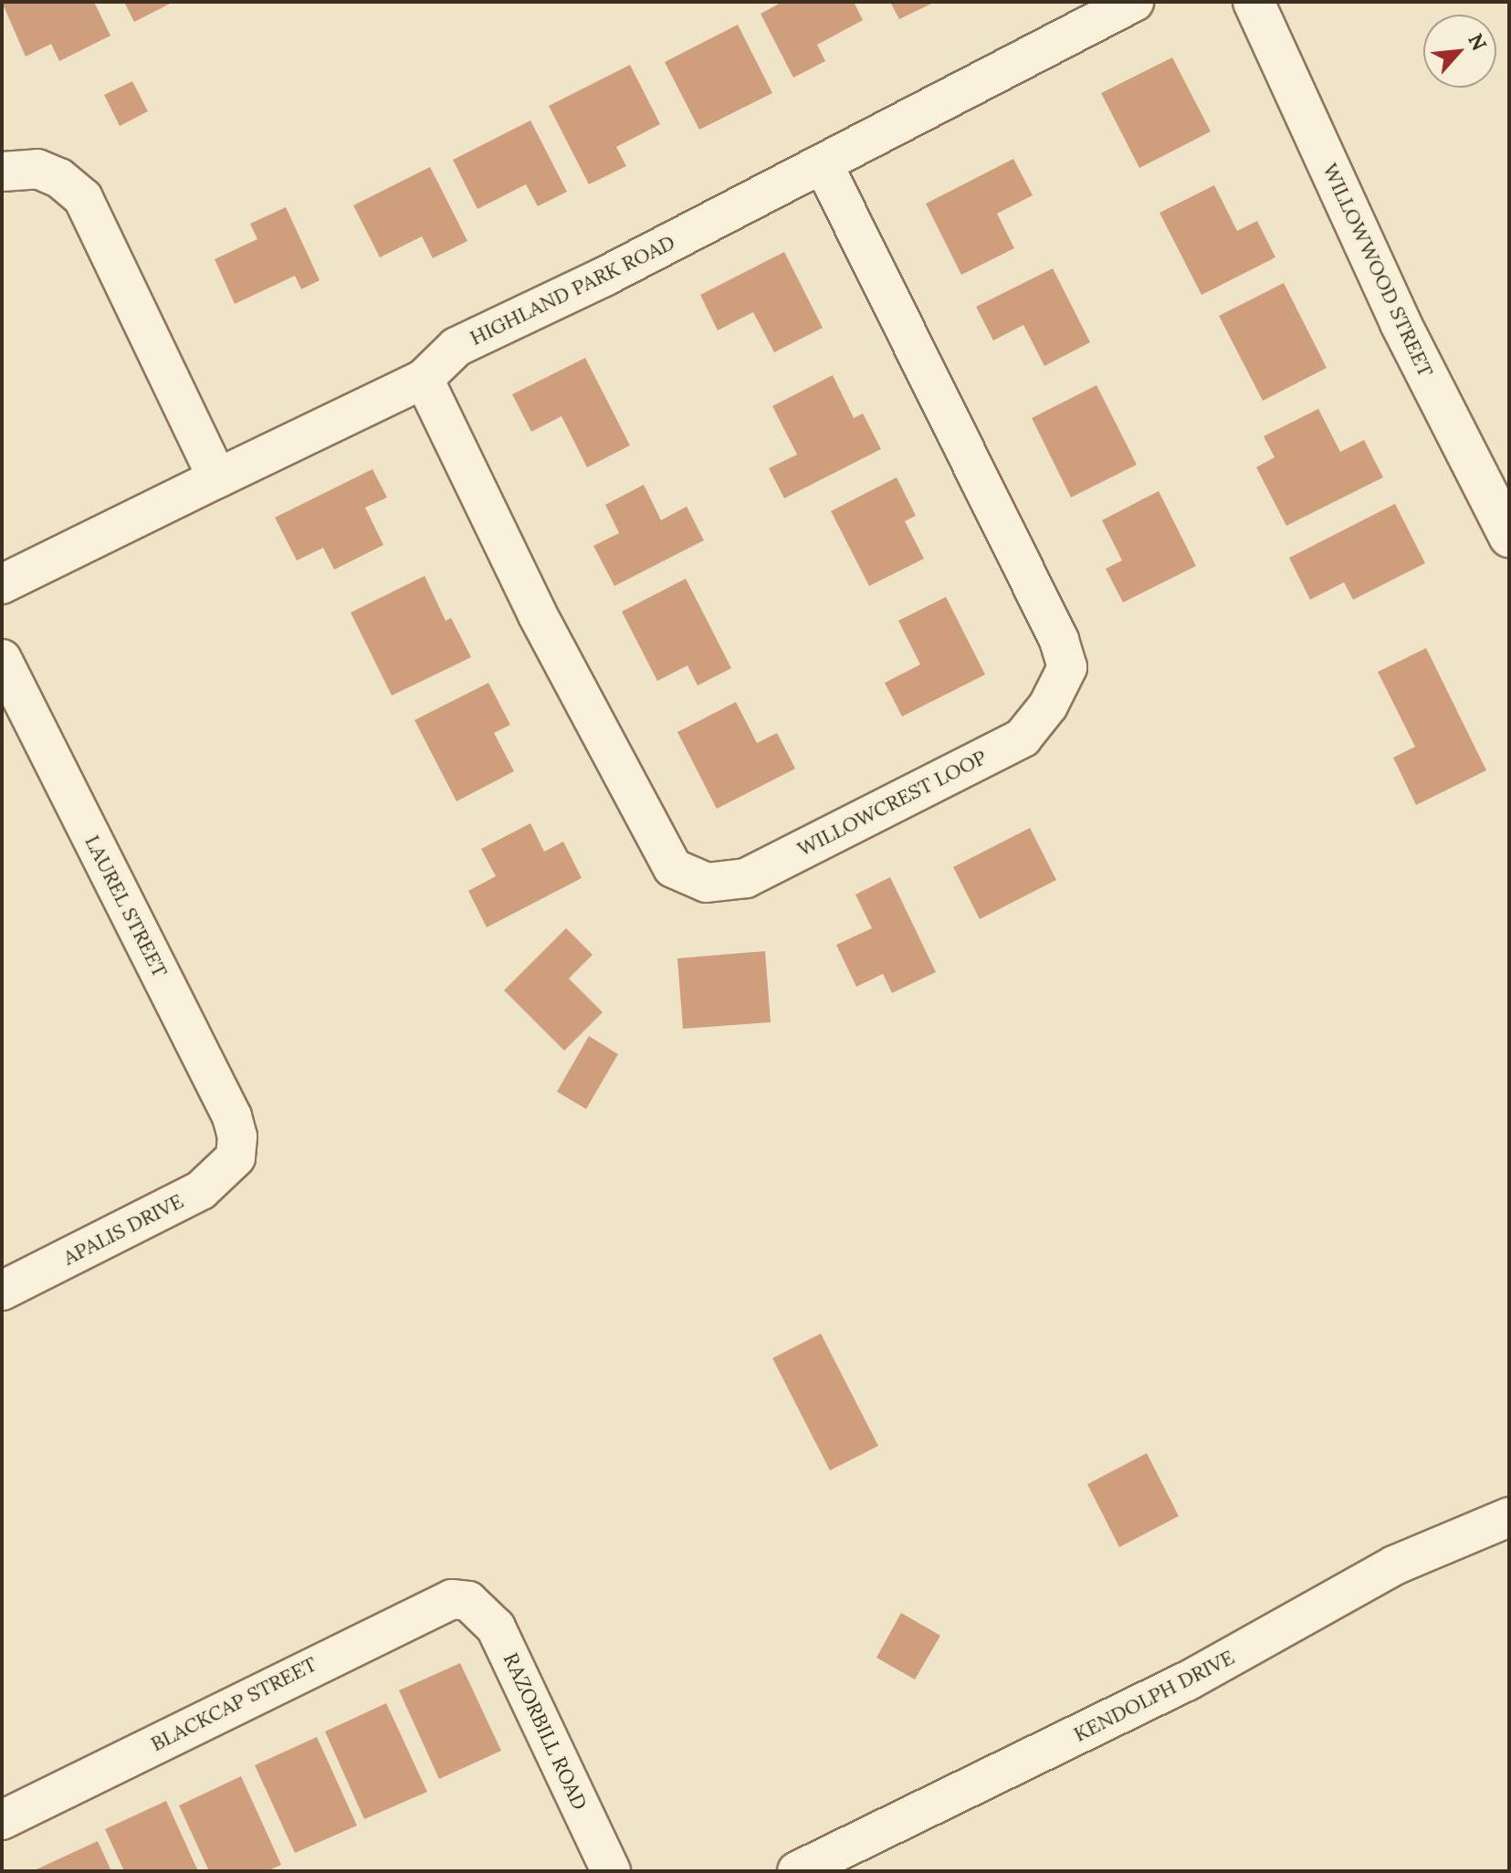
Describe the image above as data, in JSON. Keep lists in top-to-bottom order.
{
  "streets": {
    "street": [
      "WILLOWWOOD STREET",
      "HIGHLAND PARK ROAD",
      "WILLOWCREST LOOP",
      "LAUREL STREET",
      "APALIS DRIVE",
      "KENDOLPH DRIVE",
      "BLACKCAP STREET",
      "RAZORBILL ROAD"
    ]
  },
  "crossings": [
    ["HIGHLAND PARK ROAD", "WILLOWCREST LOOP"],
    ["LAUREL STREET", "APALIS DRIVE"],
    ["BLACKCAP STREET", "RAZORBILL ROAD"]
  ],
  "north": "top right"
}
